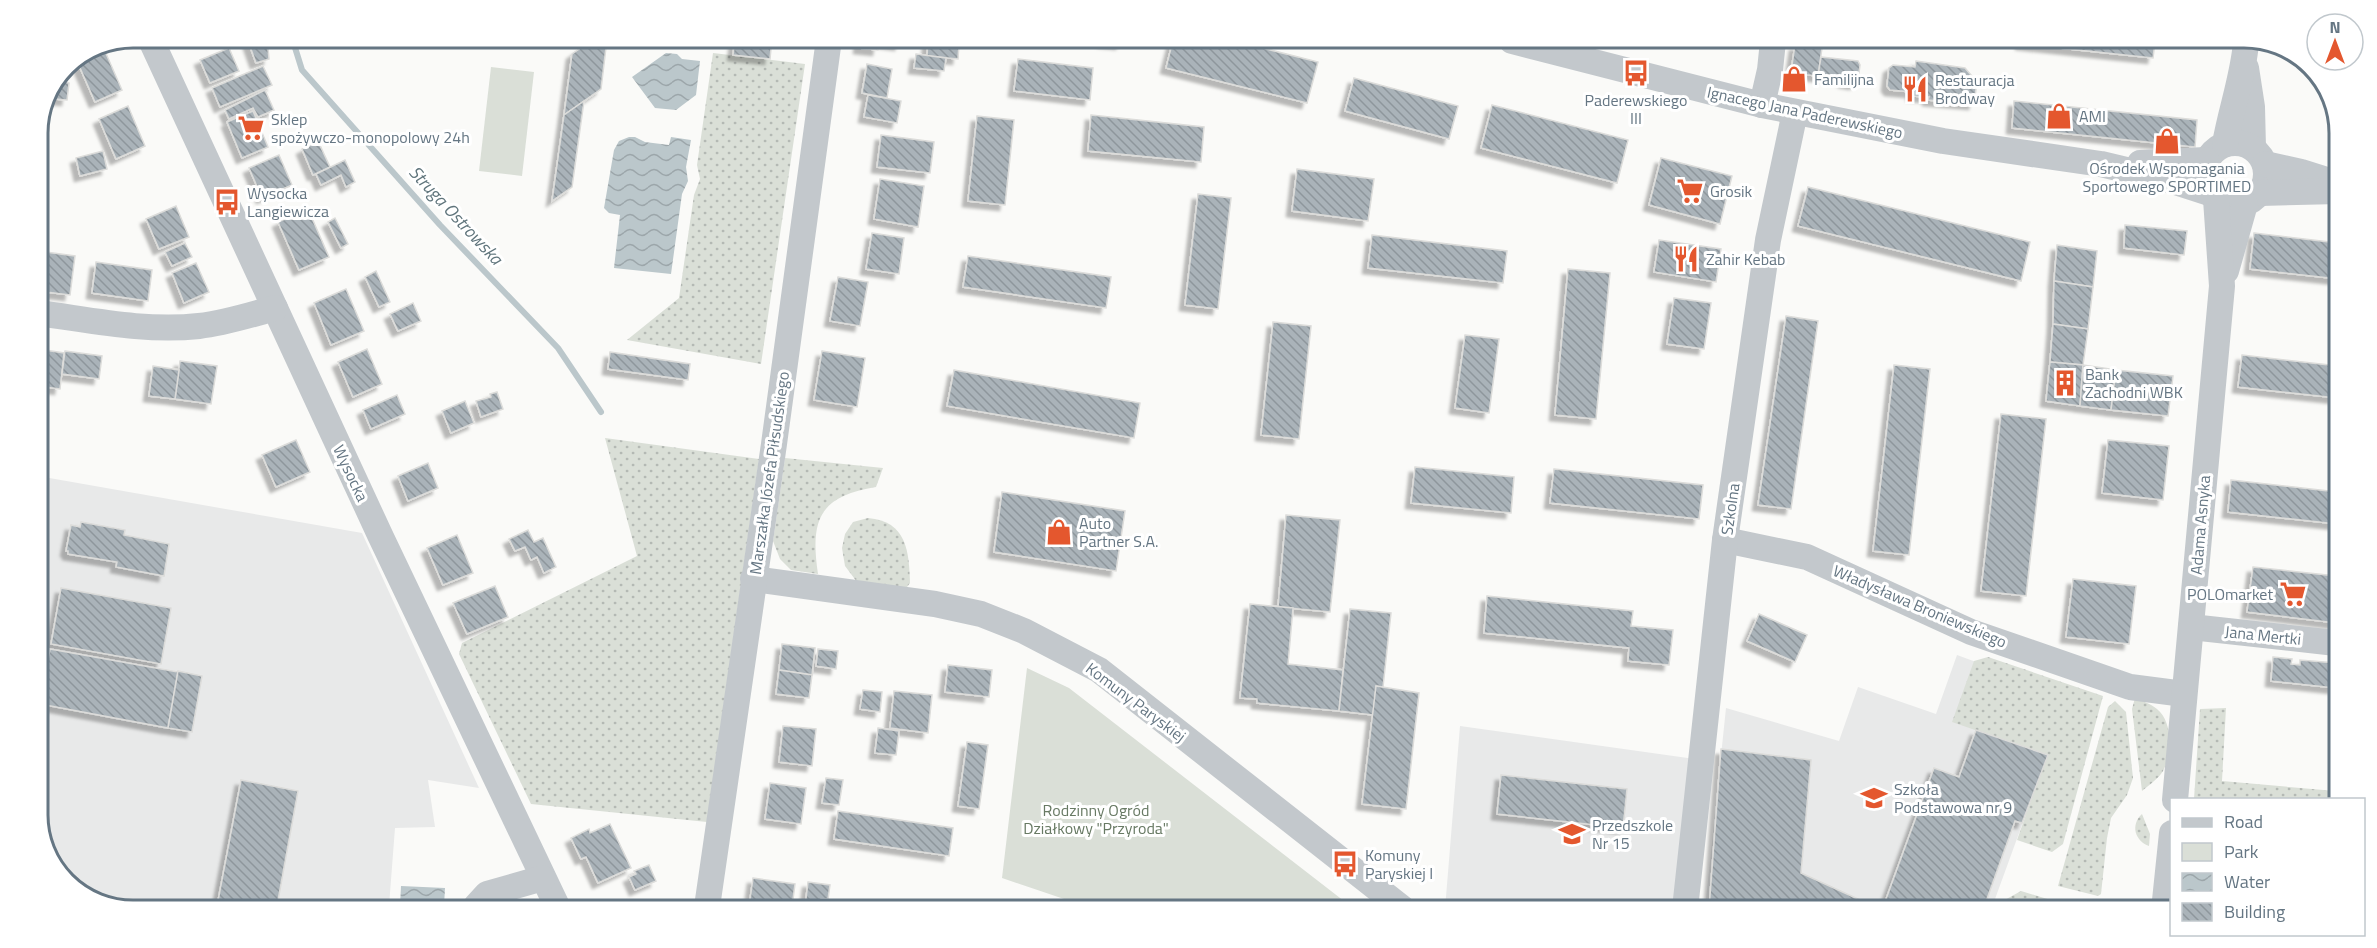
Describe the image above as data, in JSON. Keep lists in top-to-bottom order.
{
  "streets": {
    "street": [
      "Ignacego Jana Paderewskiego",
      "Wysocka",
      "Marszałka Józefa Piłsudskiego",
      "Szkolna",
      "Adama Asnyka",
      "Władysława Broniewskiego",
      "Jana Mertki",
      "Komuny Paryskiej"
    ]
  },
  "crossings": [
    ["Ignacego Jana Paderewskiego", "Szkolna"],
    ["Marszałka Józefa Piłsudskiego", "Komuny Paryskiej"],
    ["Szkolna", "Władysława Broniewskiego"],
    ["Adama Asnyka", "Władysława Broniewskiego"],
    ["Adama Asnyka", "Jana Mertki"]
  ],
  "water": ["Struga Ostrowska"],
  "parks": ["Rodzinny Ogród Działkowy \"Przyroda\""],
  "places": {
    "bus stop": ["Paderewskiego III", "Wysocka Langiewicza", "Komuny Paryskiej I"],
    "shop": [
      "Familijna",
      "AMI",
      "Ośrodek Wspomagania Sportowego SPORTIMED",
      "Auto Partner S.A."
    ],
    "restaurant": ["Restauracja Brodway", "Zahir Kebab"],
    "supermarket": ["Sklep spożywczo-monopolowy 24h", "Grosik", "POLOmarket"],
    "building": ["Bank Zachodni WBK"],
    "school or university": ["Szkoła Podstawowa nr 9", "Przedszkole Nr 15"]
  },
  "legend": [
    "Road",
    "Park",
    "Water",
    "Building"
  ],
  "north": "top"
}
